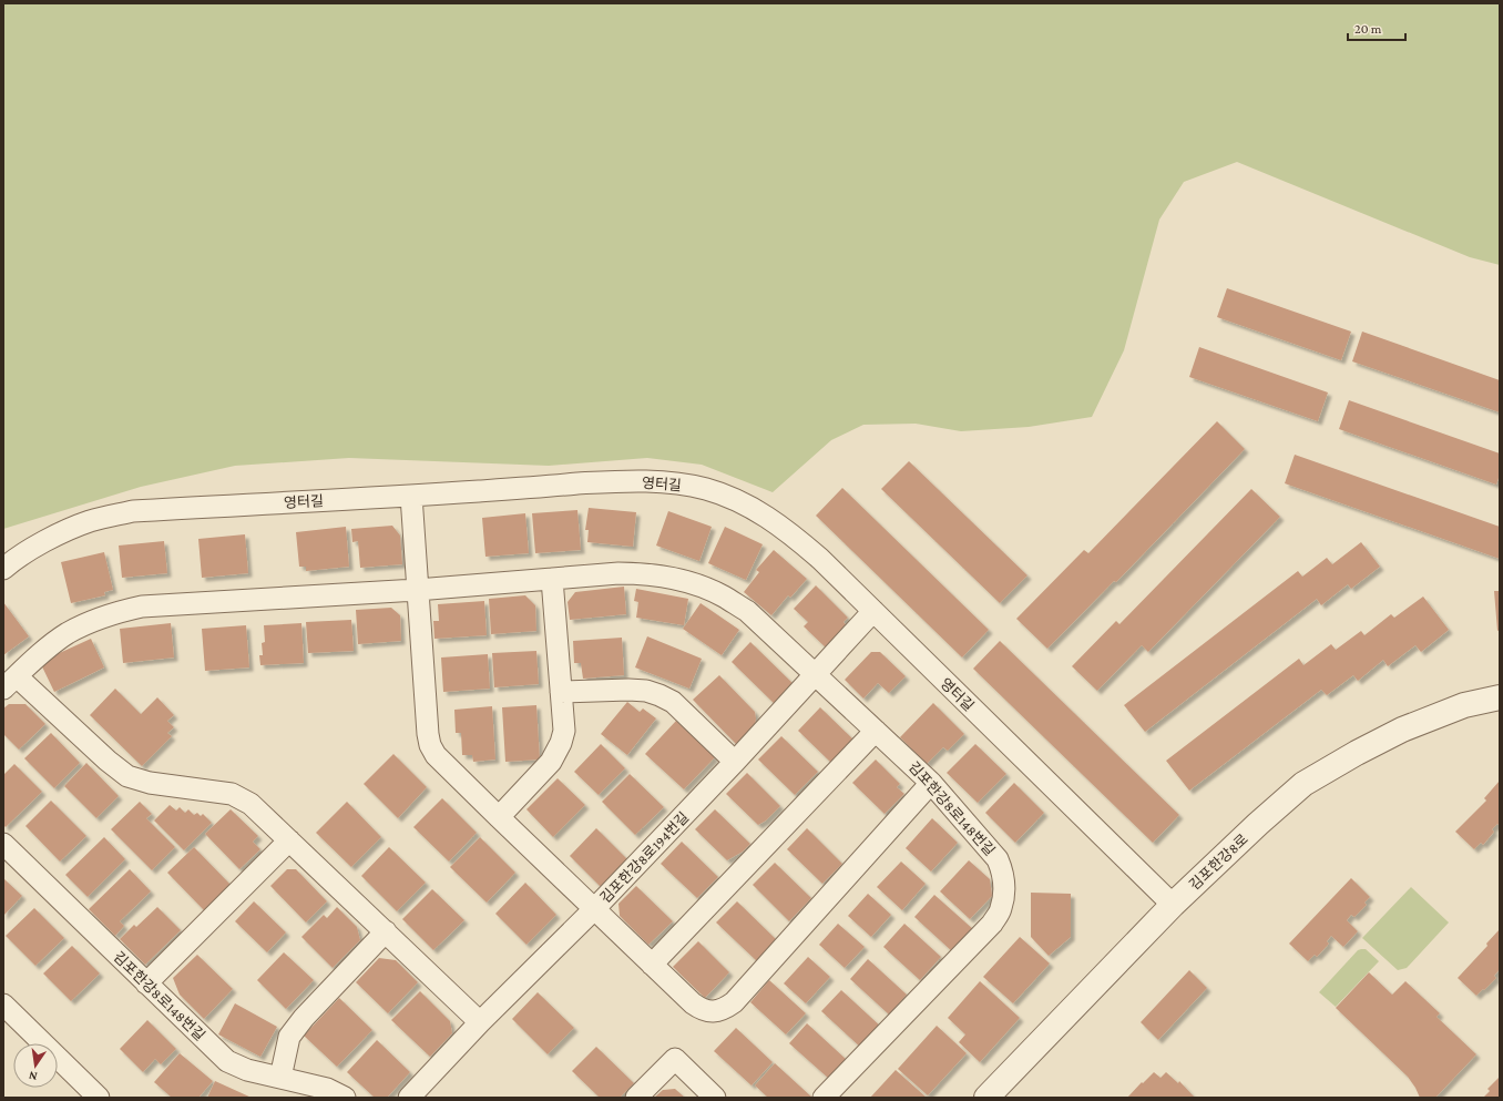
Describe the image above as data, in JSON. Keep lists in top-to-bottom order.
{
  "streets": {
    "street": [
      "영터길",
      "김포한강8로148번길",
      "김포한강8로194번길",
      "김포한강8로"
    ]
  },
  "crossings": [
    ["영터길", "김포한강8로194번길"],
    ["영터길", "김포한강8로"],
    ["김포한강8로148번길", "김포한강8로194번길"]
  ],
  "scale_bar": "20 m",
  "north": "bottom"
}
